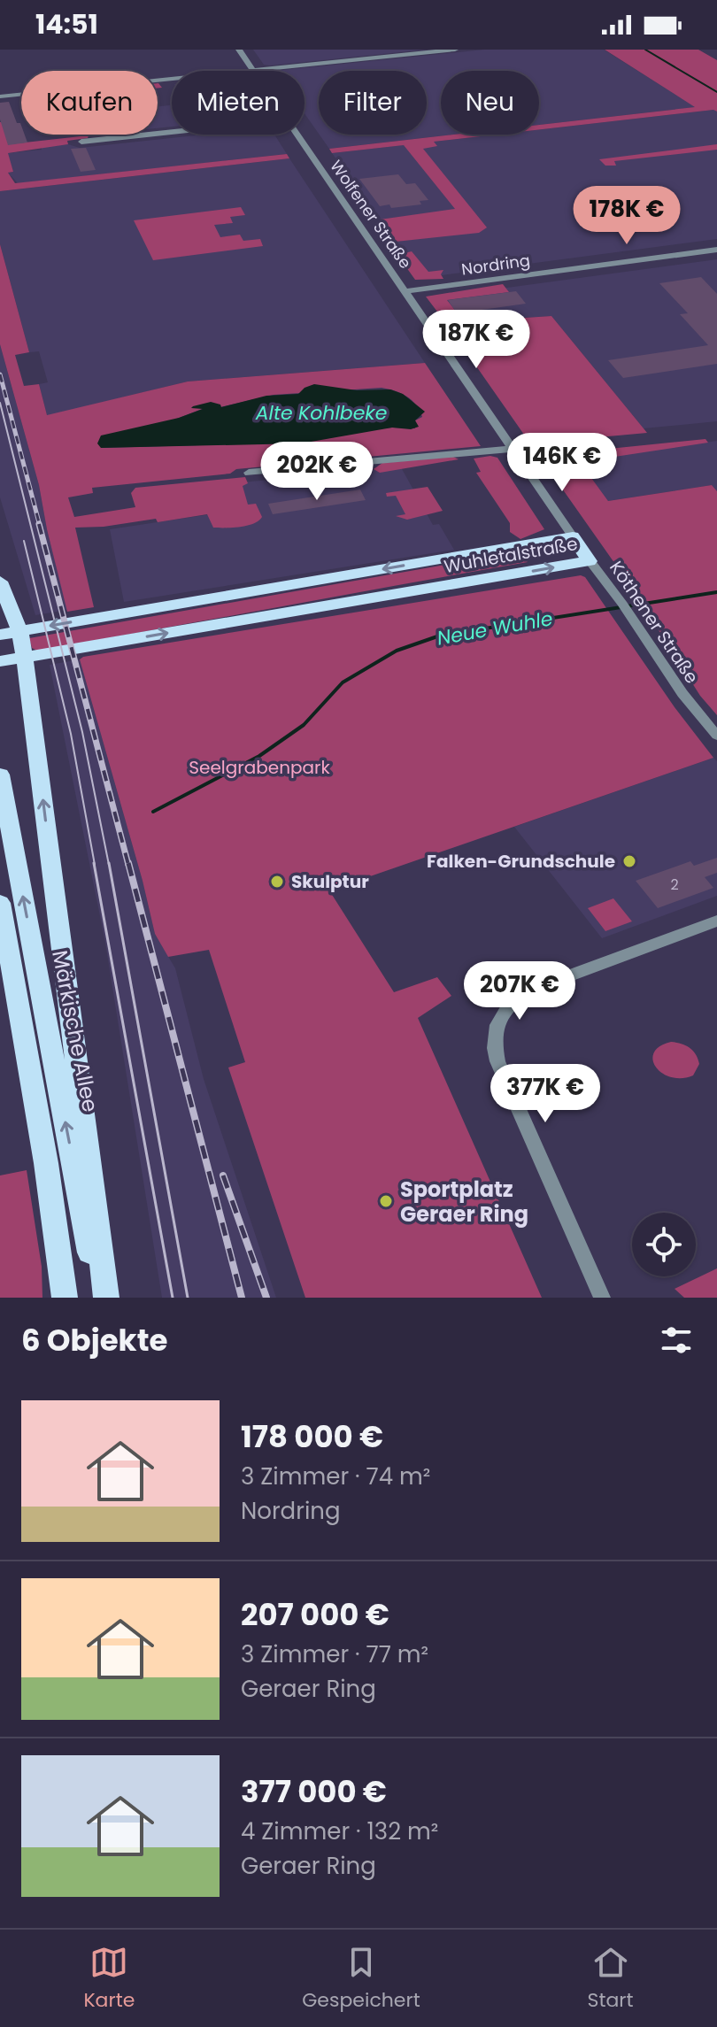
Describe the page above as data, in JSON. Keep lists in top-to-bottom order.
{
  "streets": {
    "main road": ["Wuhletalstraße", "Märkische Allee"],
    "street": ["Wolfener Straße", "Nordring", "Köthener Straße"]
  },
  "crossings": [
    ["Wolfener Straße", "Nordring"],
    ["Wolfener Straße", "Wuhletalstraße"],
    ["Wuhletalstraße", "Köthener Straße"]
  ],
  "water": ["Alte Kohlbeke", "Neue Wuhle"],
  "parks": ["Seelgrabenpark"],
  "places": ["Falken-Grundschule", "Skulptur", "Sportplatz Geraer Ring"],
  "house_numbers": ["2"],
  "page": {
    "status": "14:51",
    "chip": [
      "Kaufen",
      "Mieten",
      "Filter",
      "Neu"
    ],
    "price": [
      "178K €",
      "187K €",
      "146K €",
      "202K €",
      "207K €",
      "377K €"
    ],
    "heading": "6 Objekte",
    "list": [
      {
        "name": "178 000 €",
        "note": "3 Zimmer · 74 m² · Nordring"
      },
      {
        "name": "207 000 €",
        "note": "3 Zimmer · 77 m² · Geraer Ring"
      },
      {
        "name": "377 000 €",
        "note": "4 Zimmer · 132 m² · Geraer Ring"
      }
    ],
    "tabs": ["Karte", "Gespeichert", "Start"]
  }
}
